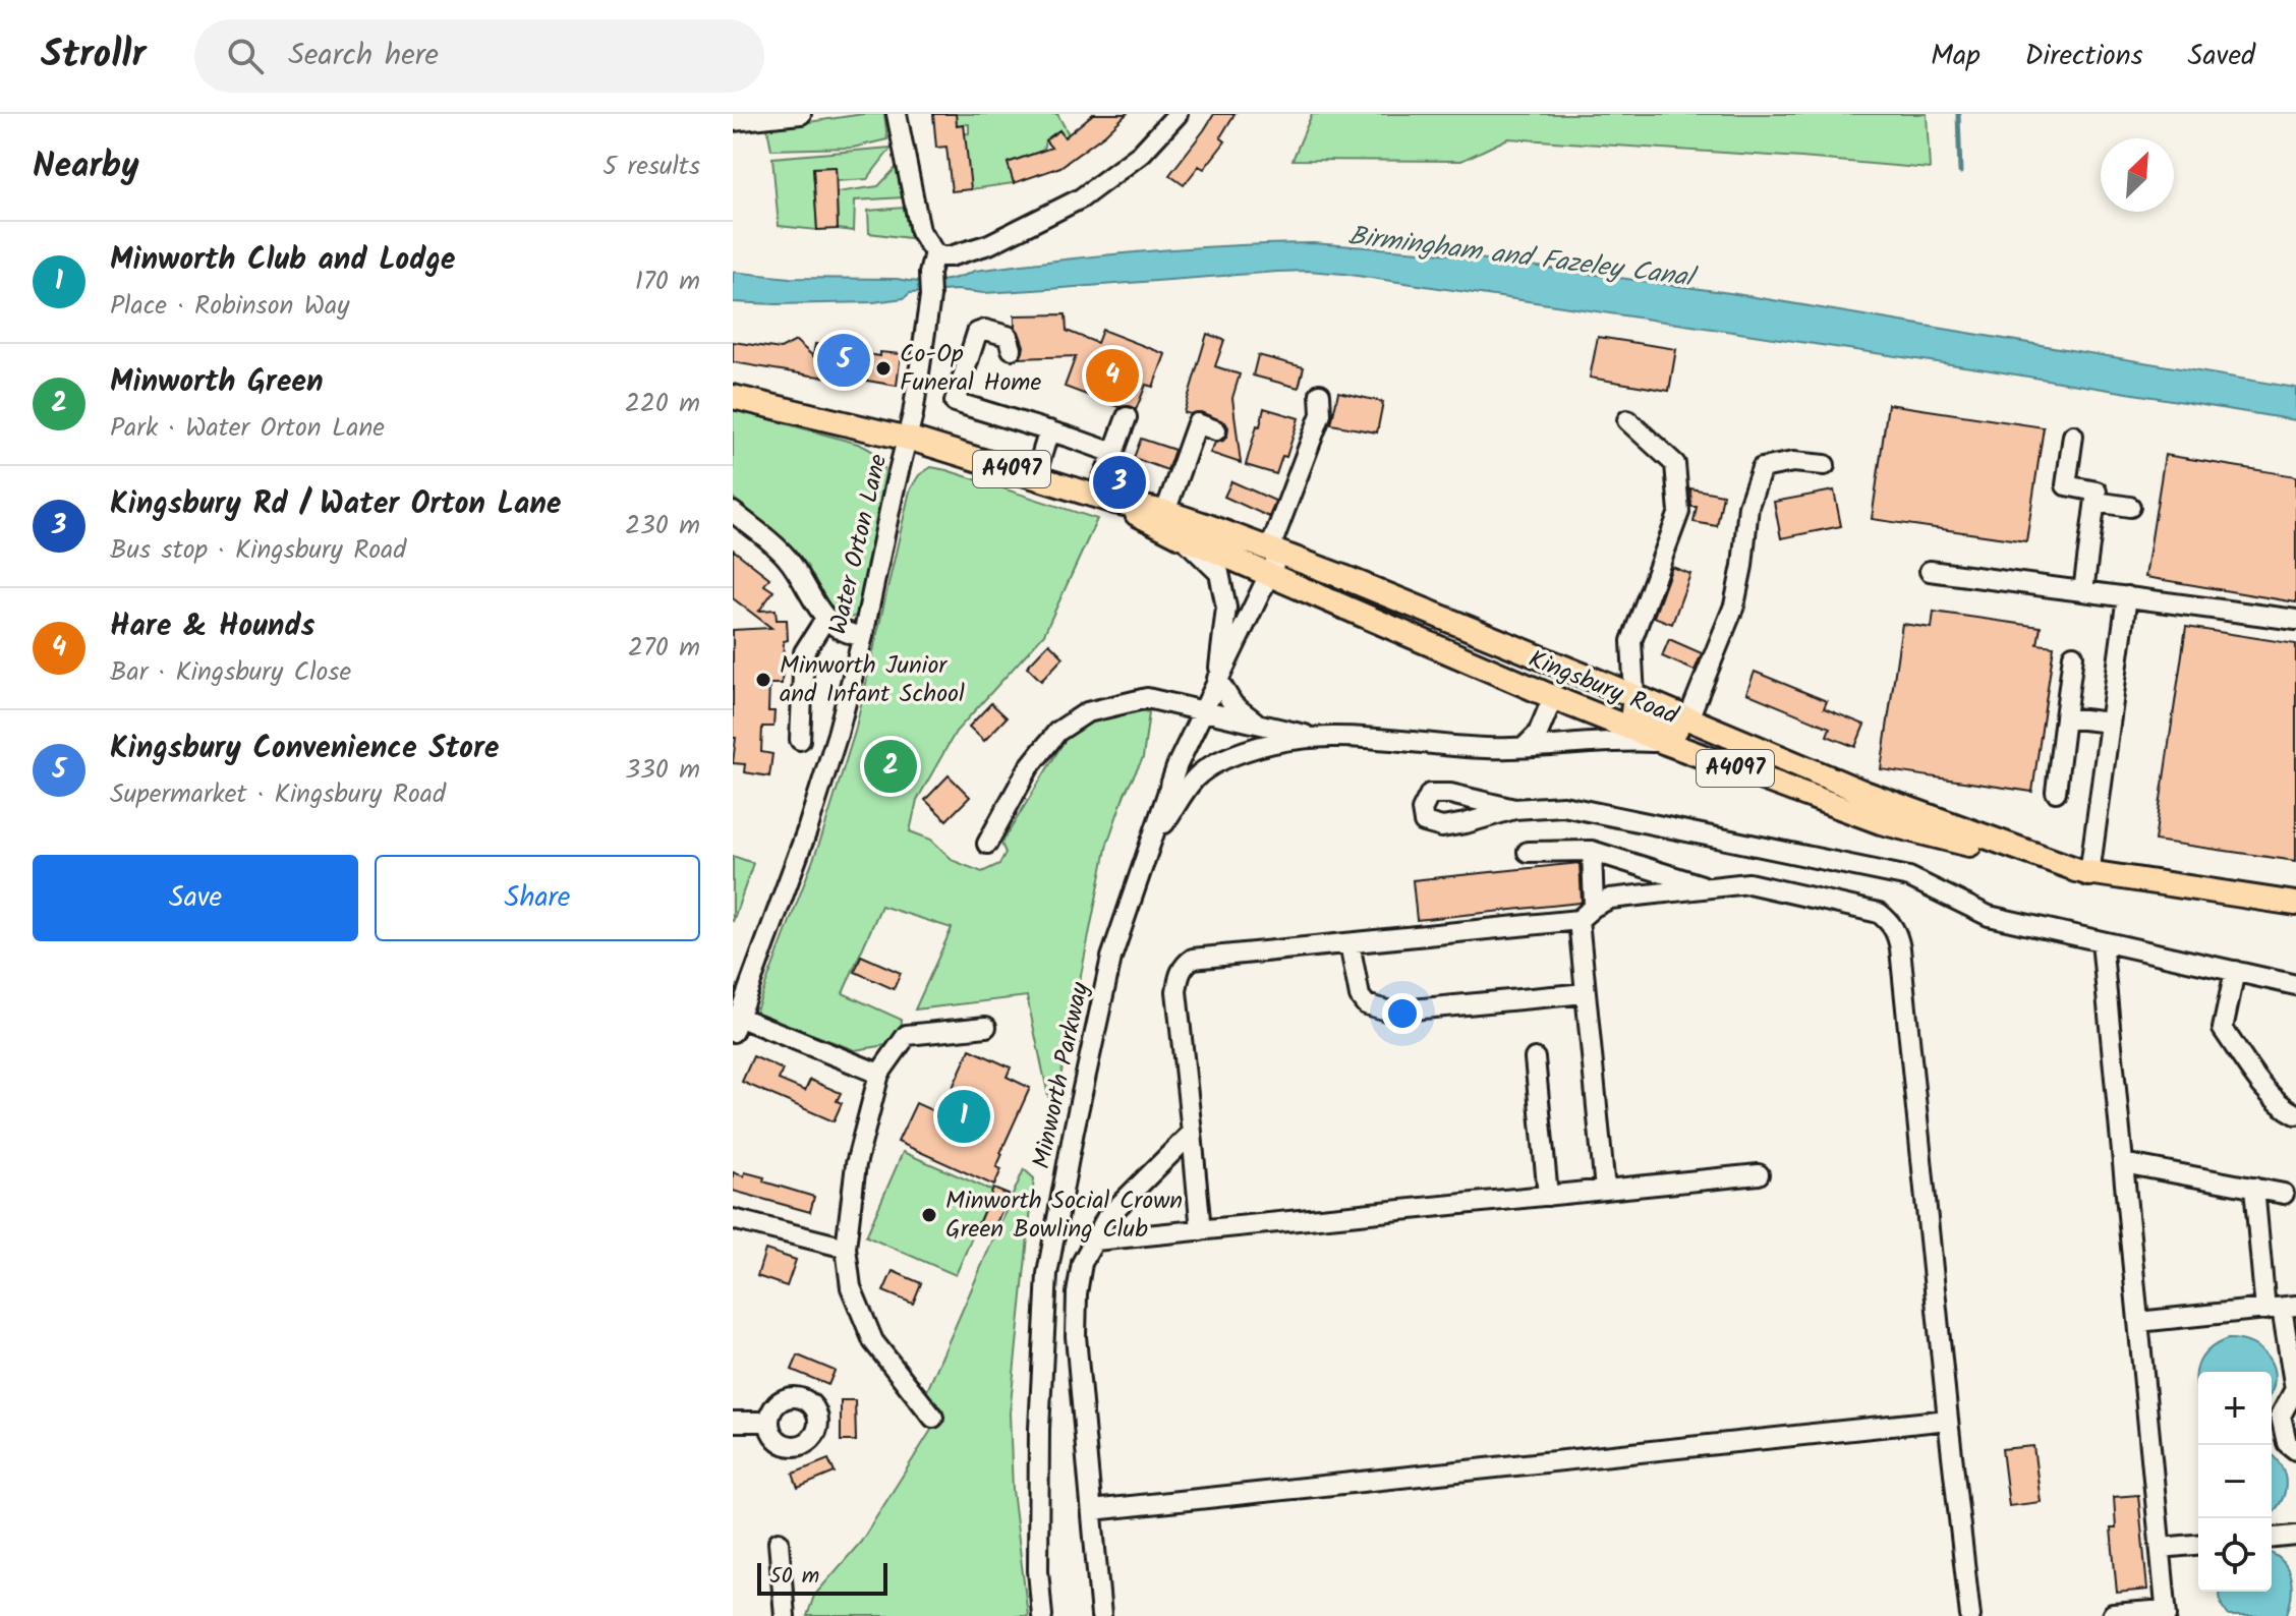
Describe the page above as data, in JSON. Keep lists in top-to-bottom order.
{
  "streets": {
    "main road": ["A4097", "Kingsbury Road"],
    "street": ["Water Orton Lane", "Minworth Parkway"]
  },
  "crossings": [
    ["Water Orton Lane", "Kingsbury Road"],
    ["Kingsbury Road", "Minworth Parkway"]
  ],
  "water": ["Birmingham and Fazeley Canal"],
  "places": ["Co-Op Funeral Home", "Minworth Junior and Infant School", "Minworth Social Crown Green Bowling Club"],
  "scale_bar": "50 m",
  "north": "top right",
  "page": {
    "header": "Strollr",
    "search": "Search here",
    "nav": ["Map", "Directions", "Saved"],
    "heading": ["Nearby", "5 results"],
    "list": [
      {
        "mark": "1",
        "name": "Minworth Club and Lodge",
        "note": "Place · Robinson Way",
        "value": "170 m"
      },
      {
        "mark": "2",
        "name": "Minworth Green",
        "note": "Park · Water Orton Lane",
        "value": "220 m"
      },
      {
        "mark": "3",
        "name": "Kingsbury Rd / Water Orton Lane",
        "note": "Bus stop · Kingsbury Road",
        "value": "230 m"
      },
      {
        "mark": "4",
        "name": "Hare & Hounds",
        "note": "Bar · Kingsbury Close",
        "value": "270 m"
      },
      {
        "mark": "5",
        "name": "Kingsbury Convenience Store",
        "note": "Supermarket · Kingsbury Road",
        "value": "330 m"
      }
    ],
    "pins": [
      "5",
      "4",
      "3",
      "2",
      "1"
    ],
    "buttons": ["Save", "Share"],
    "map_buttons": ["+", "−"],
    "scale": "50 m"
  }
}
